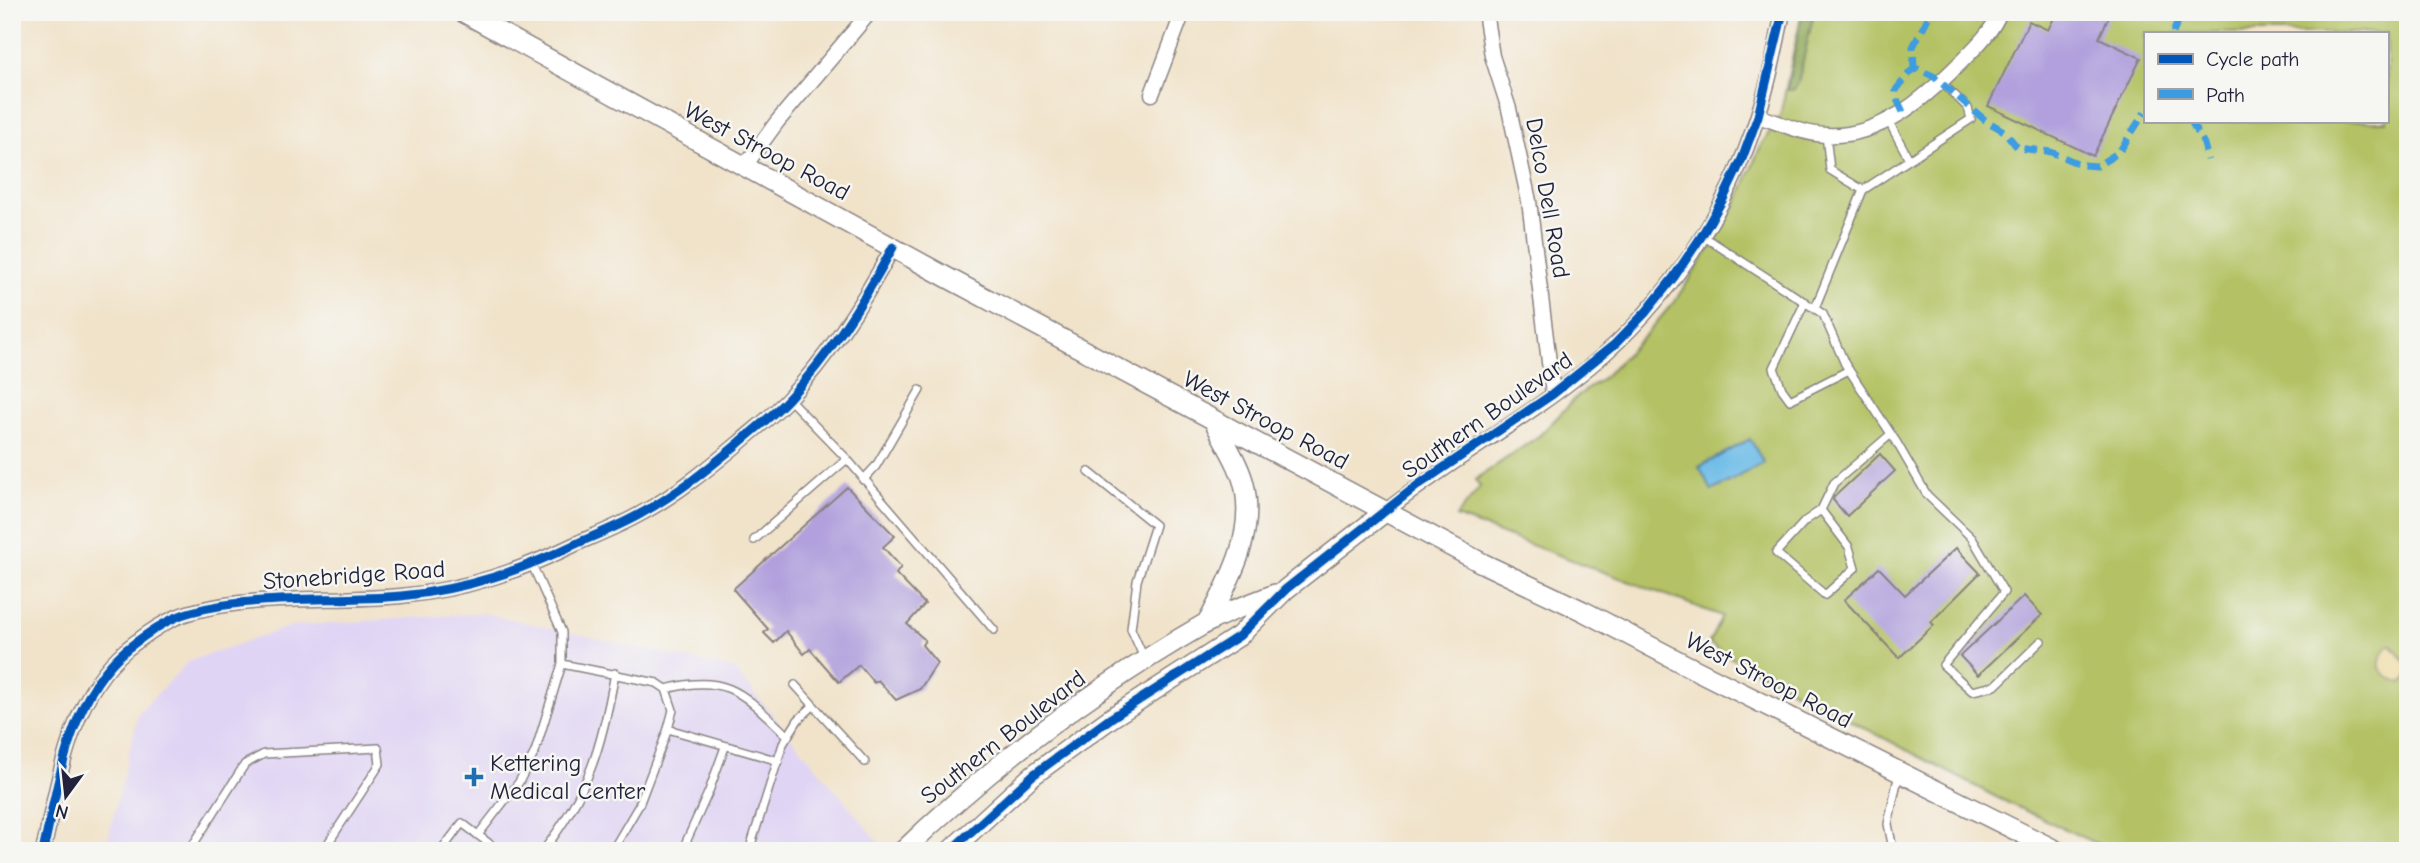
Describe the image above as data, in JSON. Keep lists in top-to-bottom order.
{
  "streets": {
    "main road": ["West Stroop Road", "Southern Boulevard"],
    "street": ["Delco Dell Road", "Stonebridge Road"]
  },
  "crossings": [
    ["West Stroop Road", "Southern Boulevard"],
    ["West Stroop Road", "Stonebridge Road"],
    ["Delco Dell Road", "Southern Boulevard"]
  ],
  "places": {
    "health": ["Kettering Medical Center"]
  },
  "legend": ["Cycle path", "Path"],
  "north": "bottom"
}
